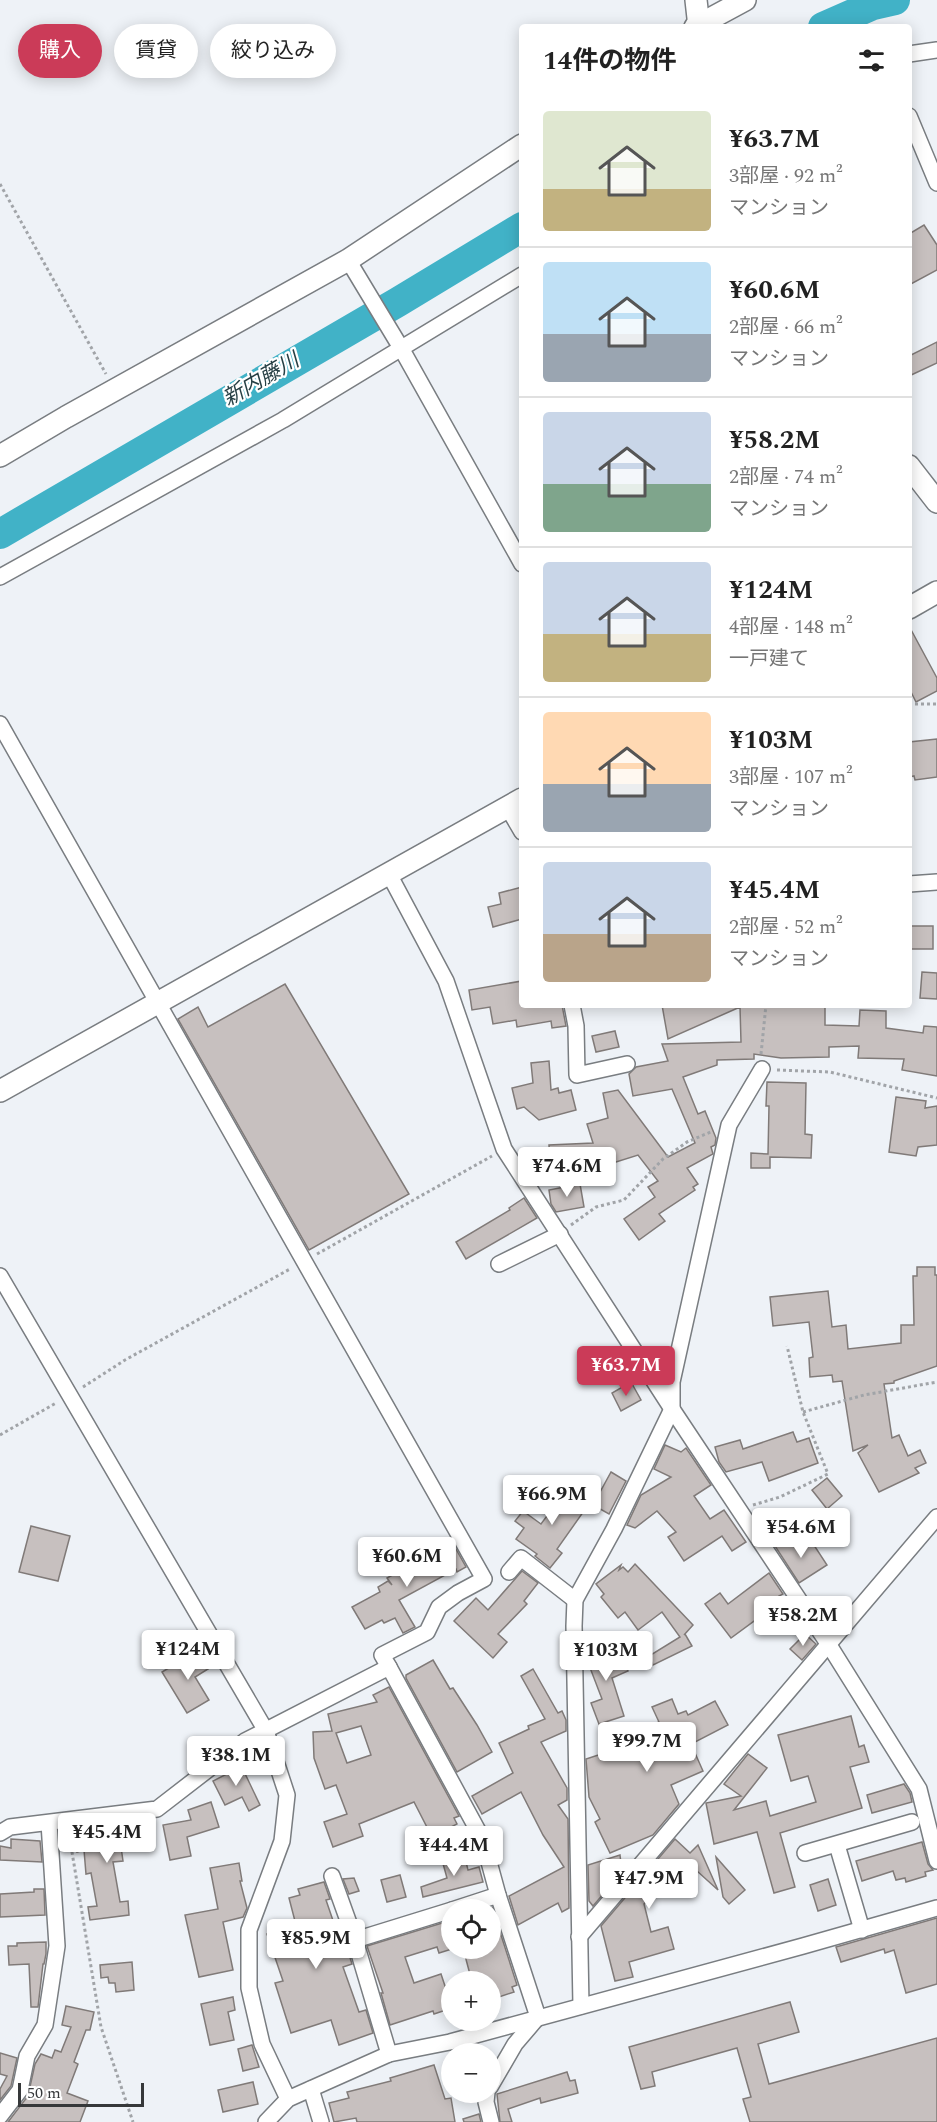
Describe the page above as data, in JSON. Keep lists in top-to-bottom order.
{
  "water": ["新内藤川"],
  "scale_bar": "50 m",
  "page": {
    "chip": ["購入", "賃貸", "絞り込み"],
    "heading": "14件の物件",
    "list": [
      {
        "name": "¥63.7M",
        "note": "3部屋 · 92 m² · マンション"
      },
      {
        "name": "¥60.6M",
        "note": "2部屋 · 66 m² · マンション"
      },
      {
        "name": "¥58.2M",
        "note": "2部屋 · 74 m² · マンション"
      },
      {
        "name": "¥124M",
        "note": "4部屋 · 148 m² · 一戸建て"
      },
      {
        "name": "¥103M",
        "note": "3部屋 · 107 m² · マンション"
      },
      {
        "name": "¥45.4M",
        "note": "2部屋 · 52 m² · マンション"
      }
    ],
    "price": [
      "¥74.6M",
      "¥63.7M",
      "¥66.9M",
      "¥54.6M",
      "¥60.6M",
      "¥58.2M",
      "¥124M",
      "¥103M",
      "¥99.7M",
      "¥38.1M",
      "¥45.4M",
      "¥44.4M",
      "¥47.9M",
      "¥85.9M"
    ],
    "map_buttons": ["+", "−"],
    "scale": "50 m"
  }
}
